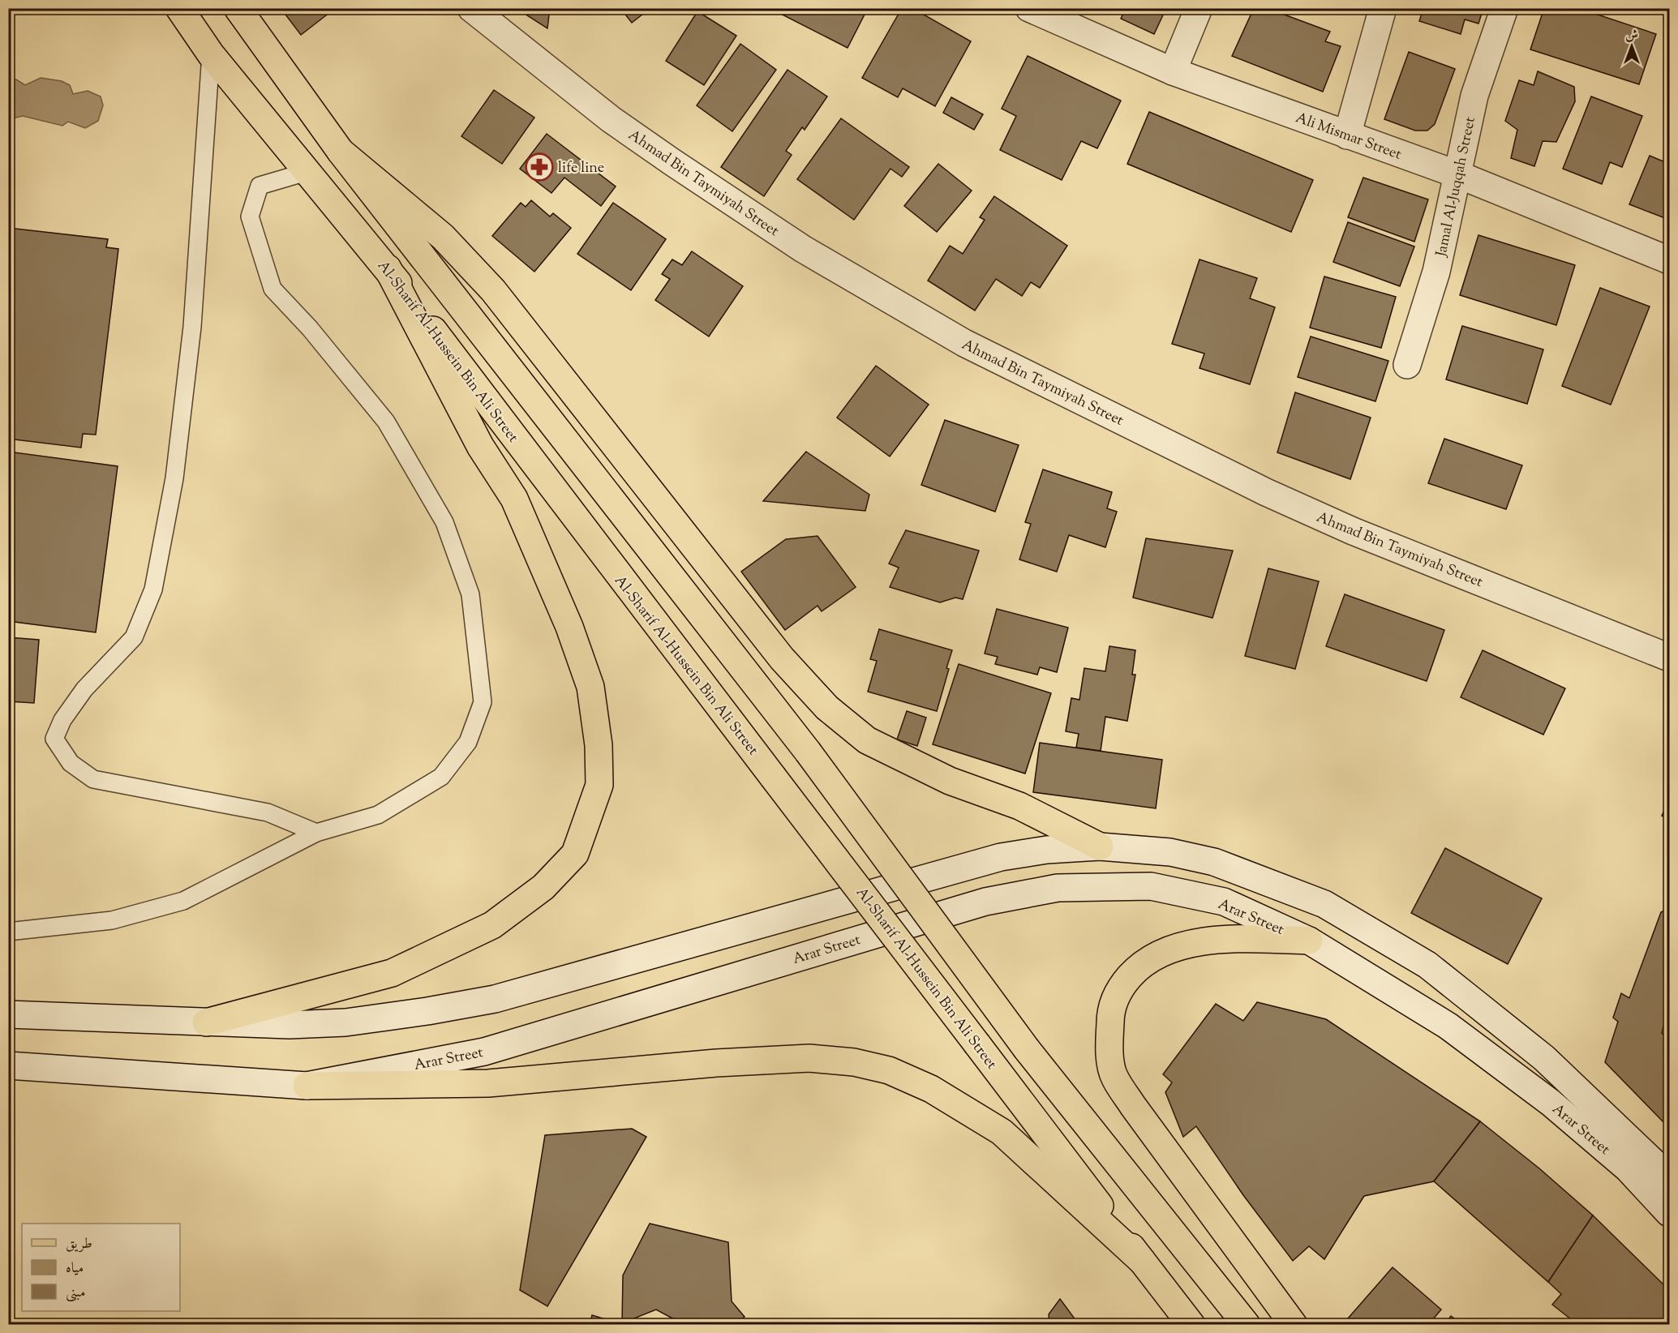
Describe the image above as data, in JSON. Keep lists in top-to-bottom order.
{
  "streets": {
    "main road": [
      "Ali Mismar Street",
      "Ahmad Bin Taymiyah Street",
      "Jamal Al-Juqqah Street",
      "Al-Sharif Al-Hussein Bin Ali Street",
      "Arar Street"
    ]
  },
  "crossings": [
    ["Ali Mismar Street", "Jamal Al-Juqqah Street"]
  ],
  "places": {
    "pharmacy": ["life line"]
  },
  "legend": ["طريق", "مياه", "مبنى"],
  "north": "top"
}
